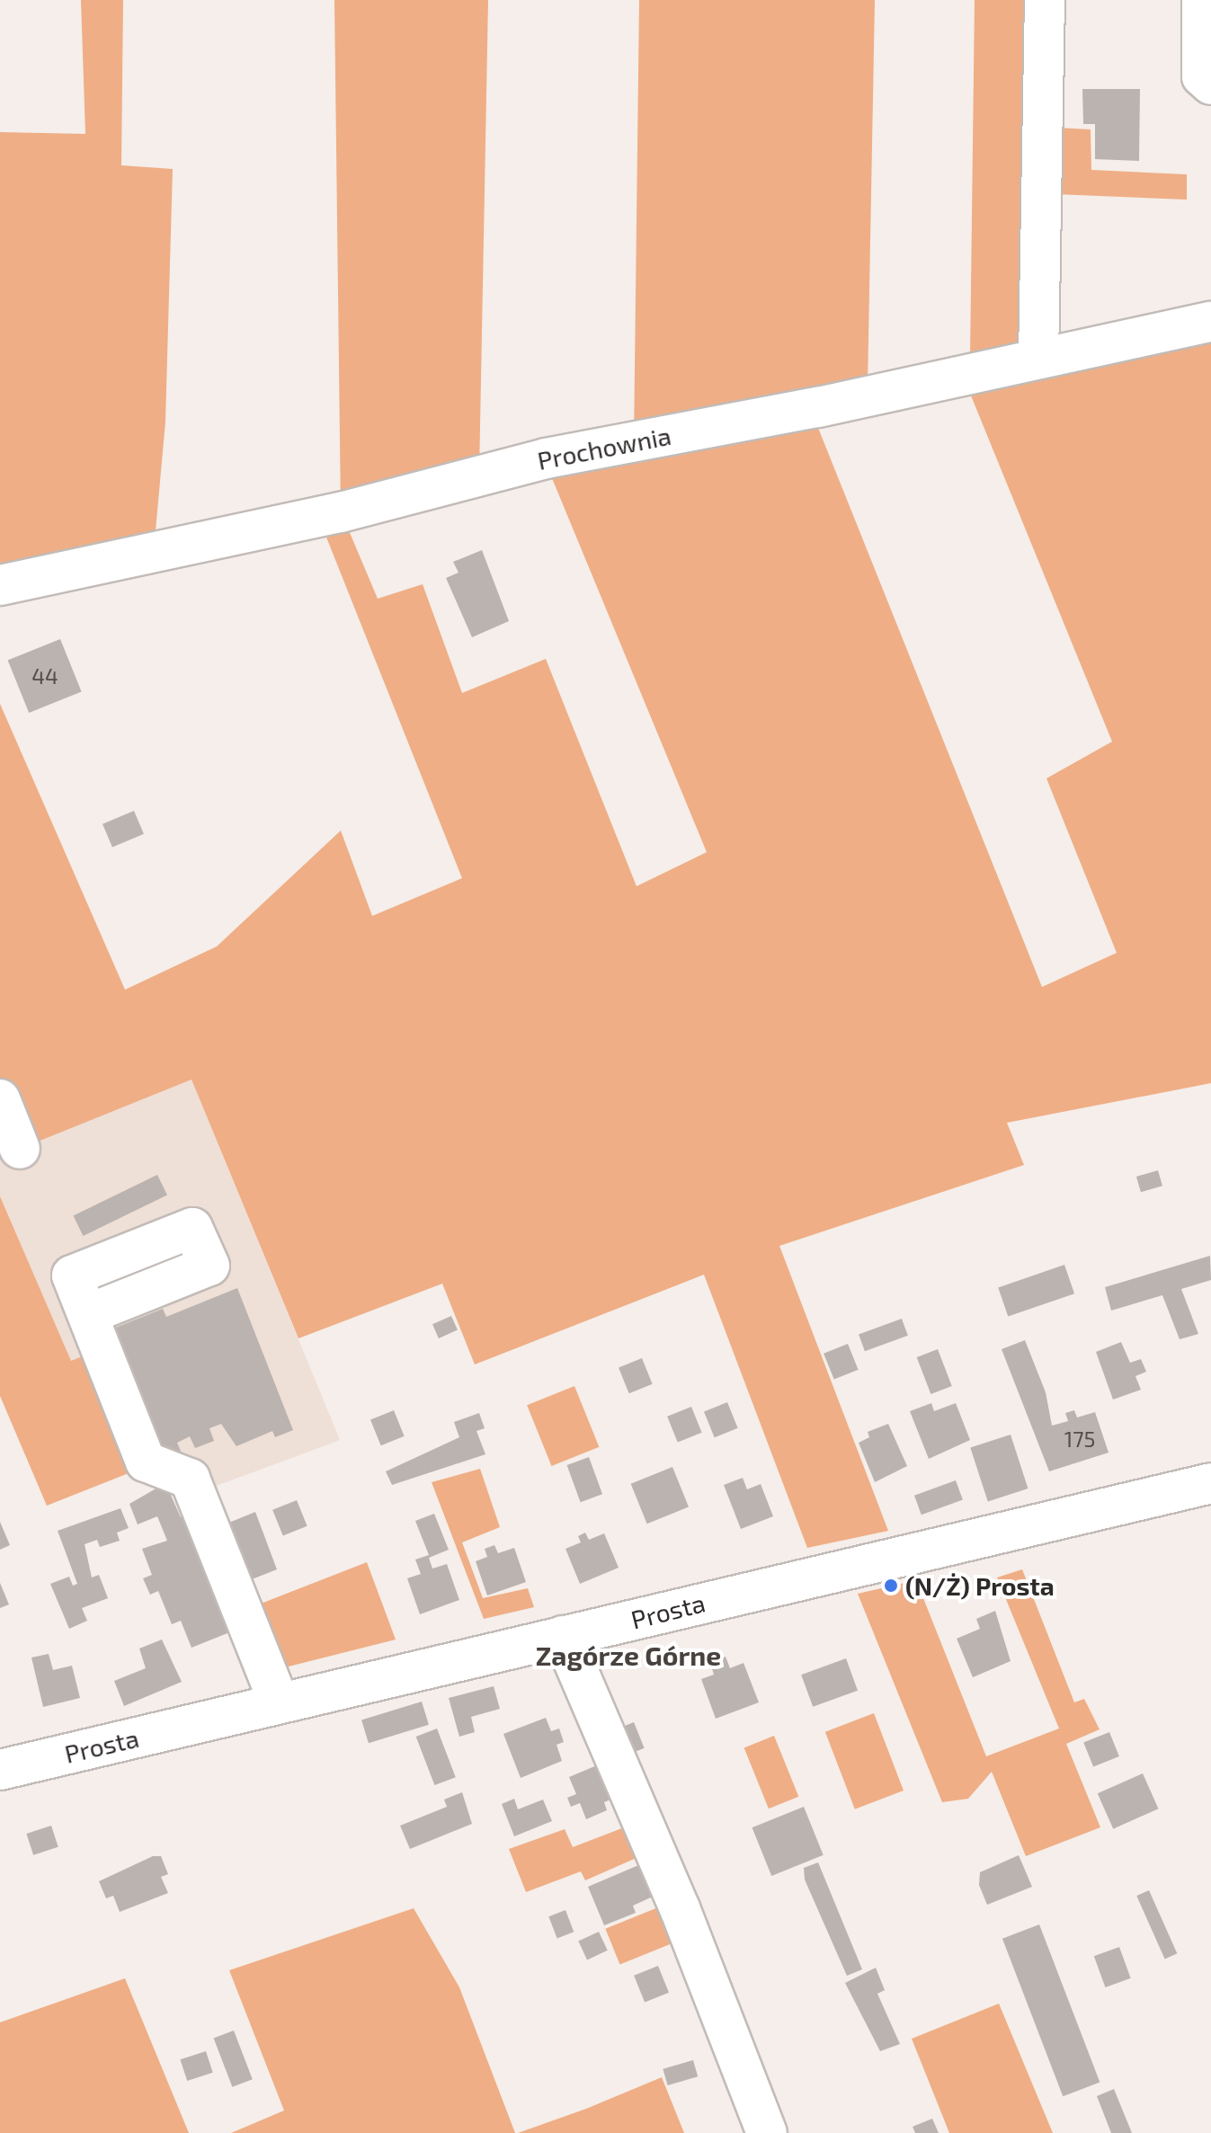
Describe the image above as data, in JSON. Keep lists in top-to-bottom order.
{
  "streets": {
    "street": ["Prochownia", "Prosta"]
  },
  "districts": ["Zagórze Górne"],
  "places": ["(N/Ż) Prosta"],
  "house_numbers": ["44", "175"]
}
